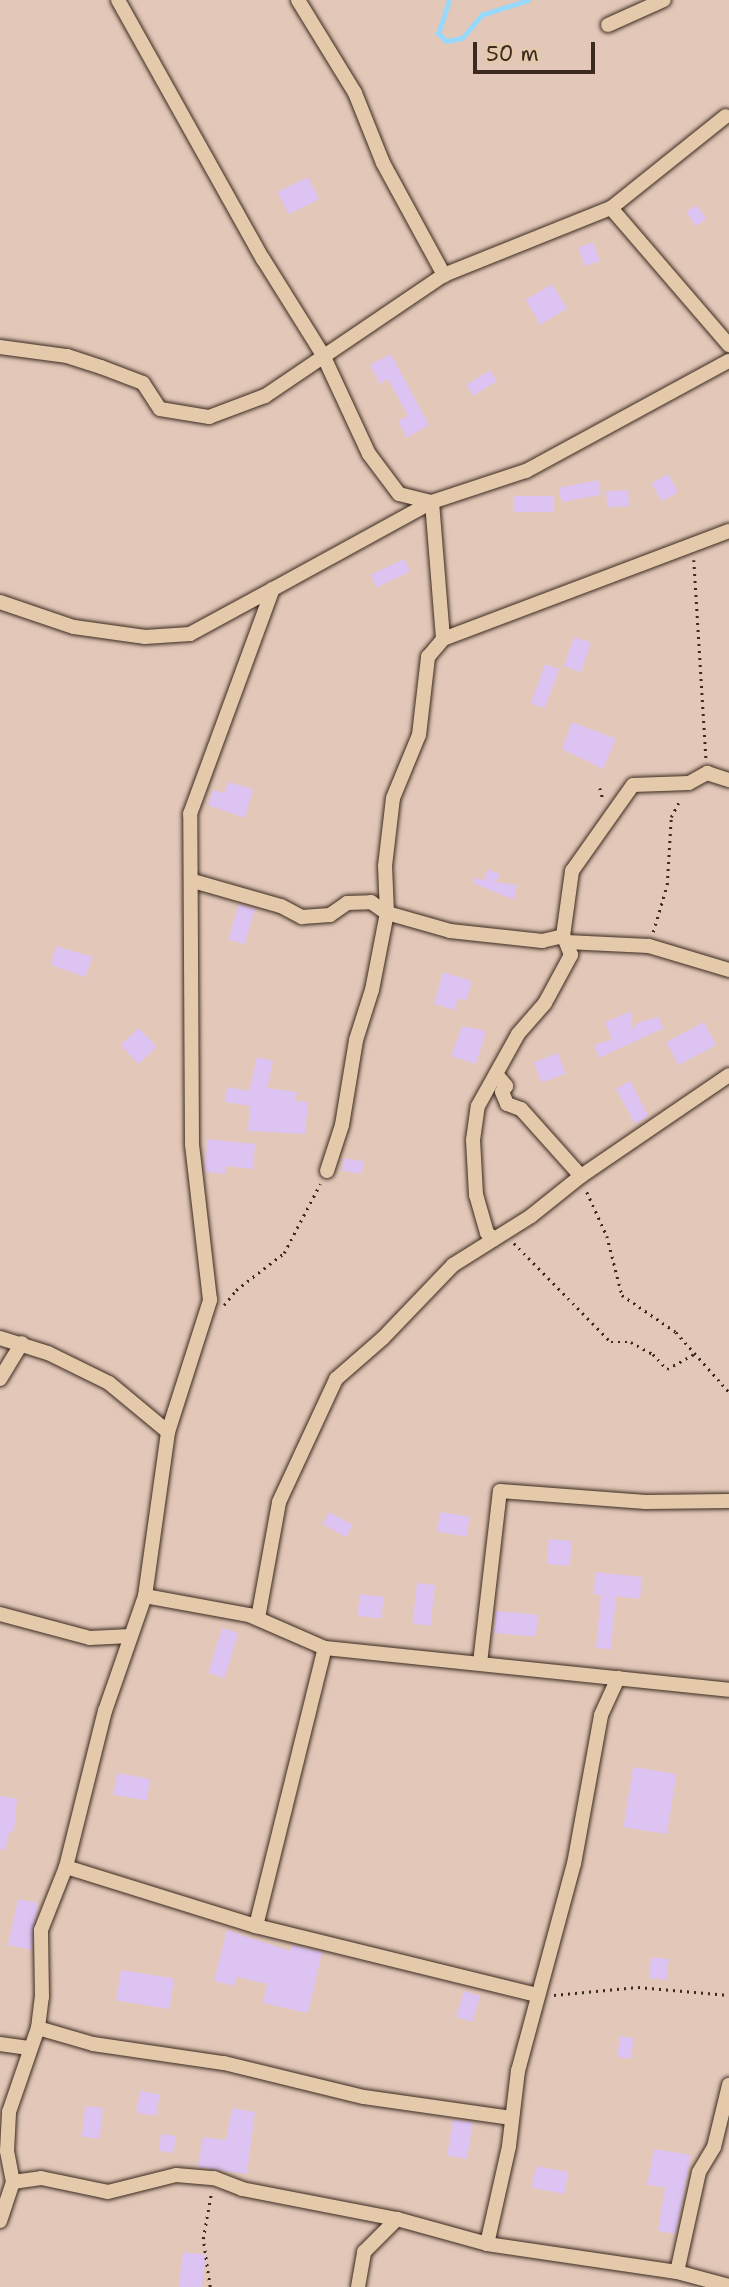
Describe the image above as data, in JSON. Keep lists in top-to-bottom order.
{
  "scale_bar": "50 m"
}
